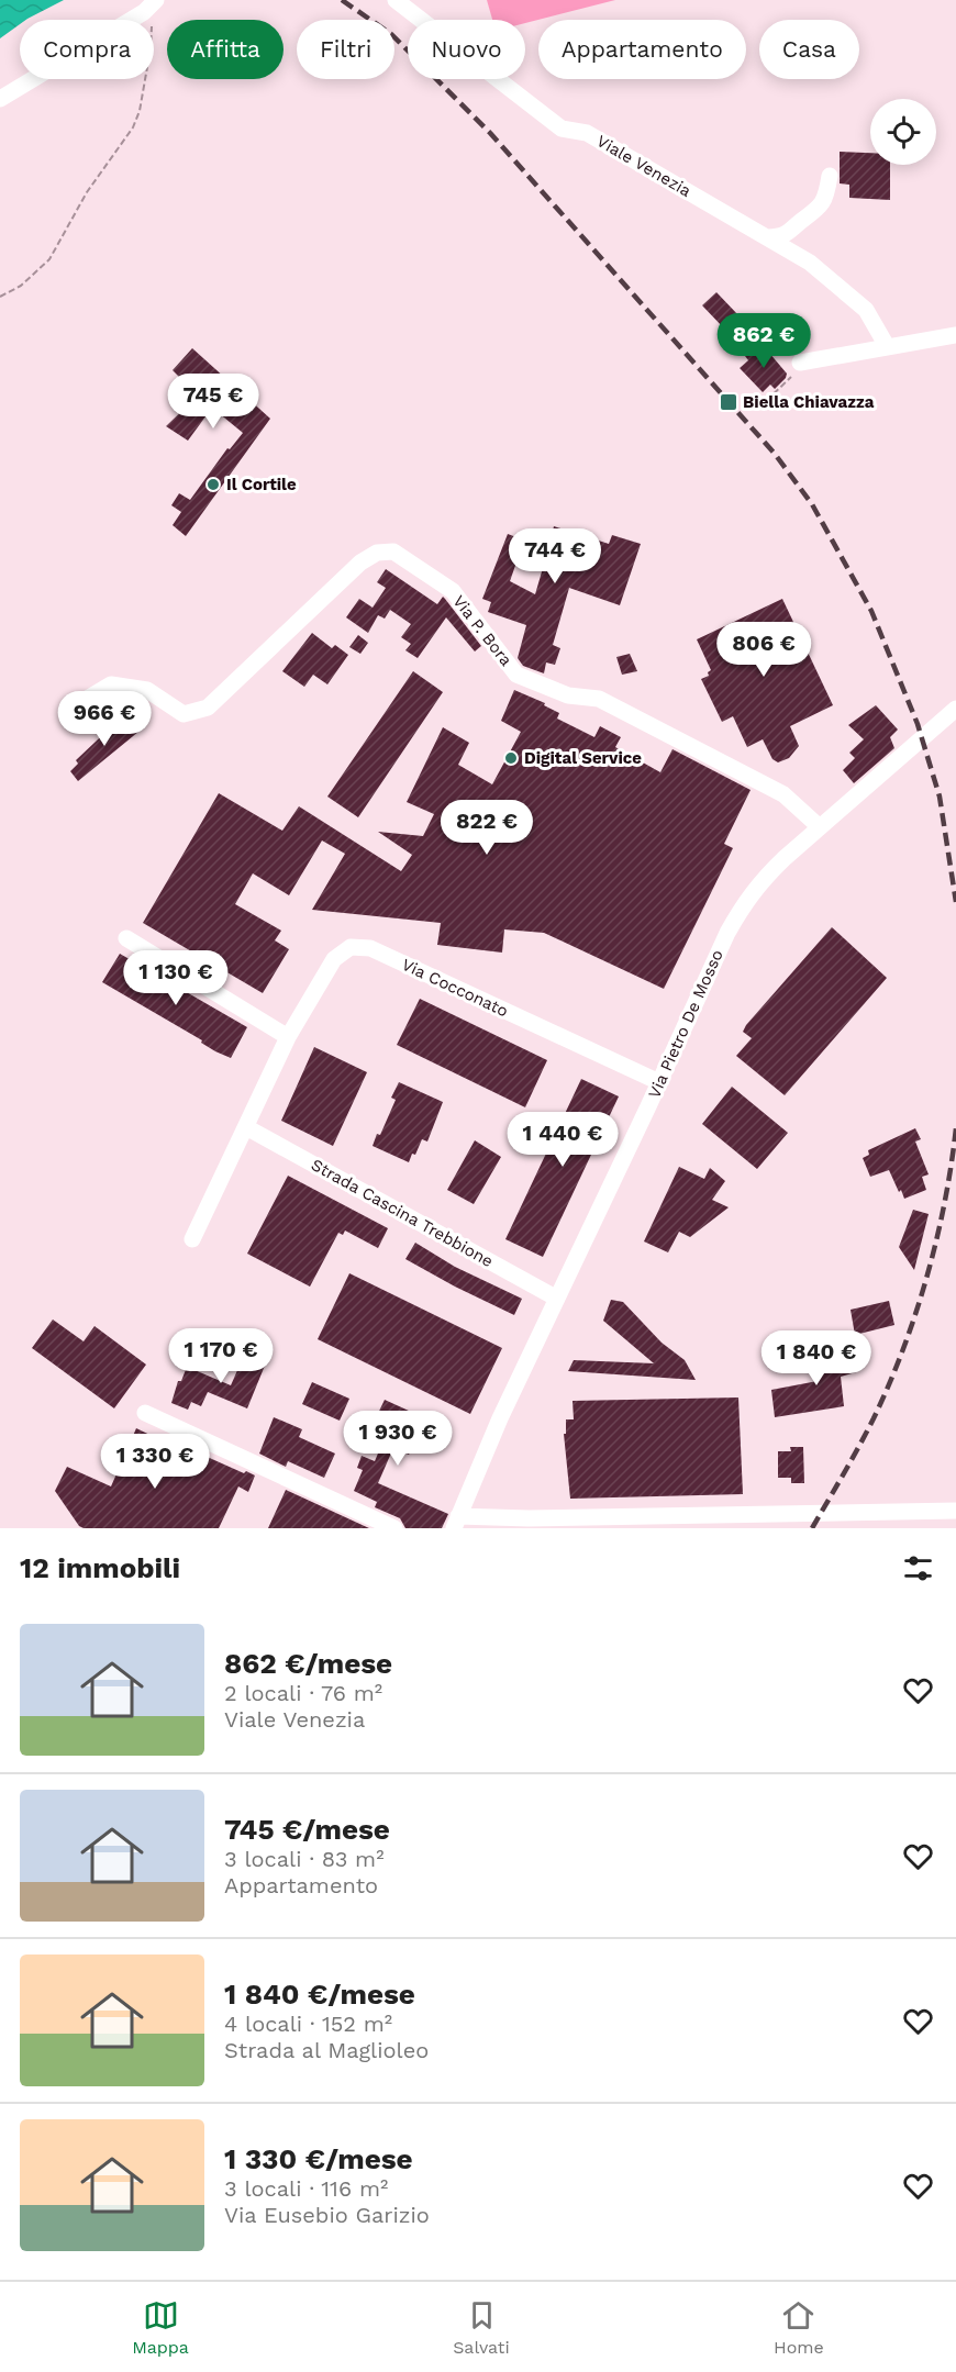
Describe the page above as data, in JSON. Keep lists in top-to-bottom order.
{
  "streets": {
    "street": [
      "Viale Venezia",
      "Via P. Bora",
      "Via Cocconato",
      "Via Pietro De Mosso",
      "Strada Cascina Trebbione"
    ]
  },
  "crossings": [
    ["Via P. Bora", "Via Pietro De Mosso"],
    ["Via Cocconato", "Via Pietro De Mosso"],
    ["Via Pietro De Mosso", "Strada Cascina Trebbione"]
  ],
  "places": {
    "transit": ["Biella Chiavazza"],
    "other": ["Il Cortile", "Digital Service"]
  },
  "page": {
    "chip": [
      "Compra",
      "Affitta",
      "Filtri",
      "Nuovo",
      "Appartamento",
      "Casa"
    ],
    "price": [
      "862 €",
      "745 €",
      "744 €",
      "806 €",
      "966 €",
      "822 €",
      "1 130 €",
      "1 440 €",
      "1 170 €",
      "1 840 €",
      "1 930 €",
      "1 330 €"
    ],
    "heading": "12 immobili",
    "list": [
      {
        "name": "862 €/mese",
        "note": "2 locali · 76 m² · Viale Venezia"
      },
      {
        "name": "745 €/mese",
        "note": "3 locali · 83 m² · Appartamento"
      },
      {
        "name": "1 840 €/mese",
        "note": "4 locali · 152 m² · Strada al Maglioleo"
      },
      {
        "name": "1 330 €/mese",
        "note": "3 locali · 116 m² · Via Eusebio Garizio"
      }
    ],
    "tabs": ["Mappa", "Salvati", "Home"]
  }
}
